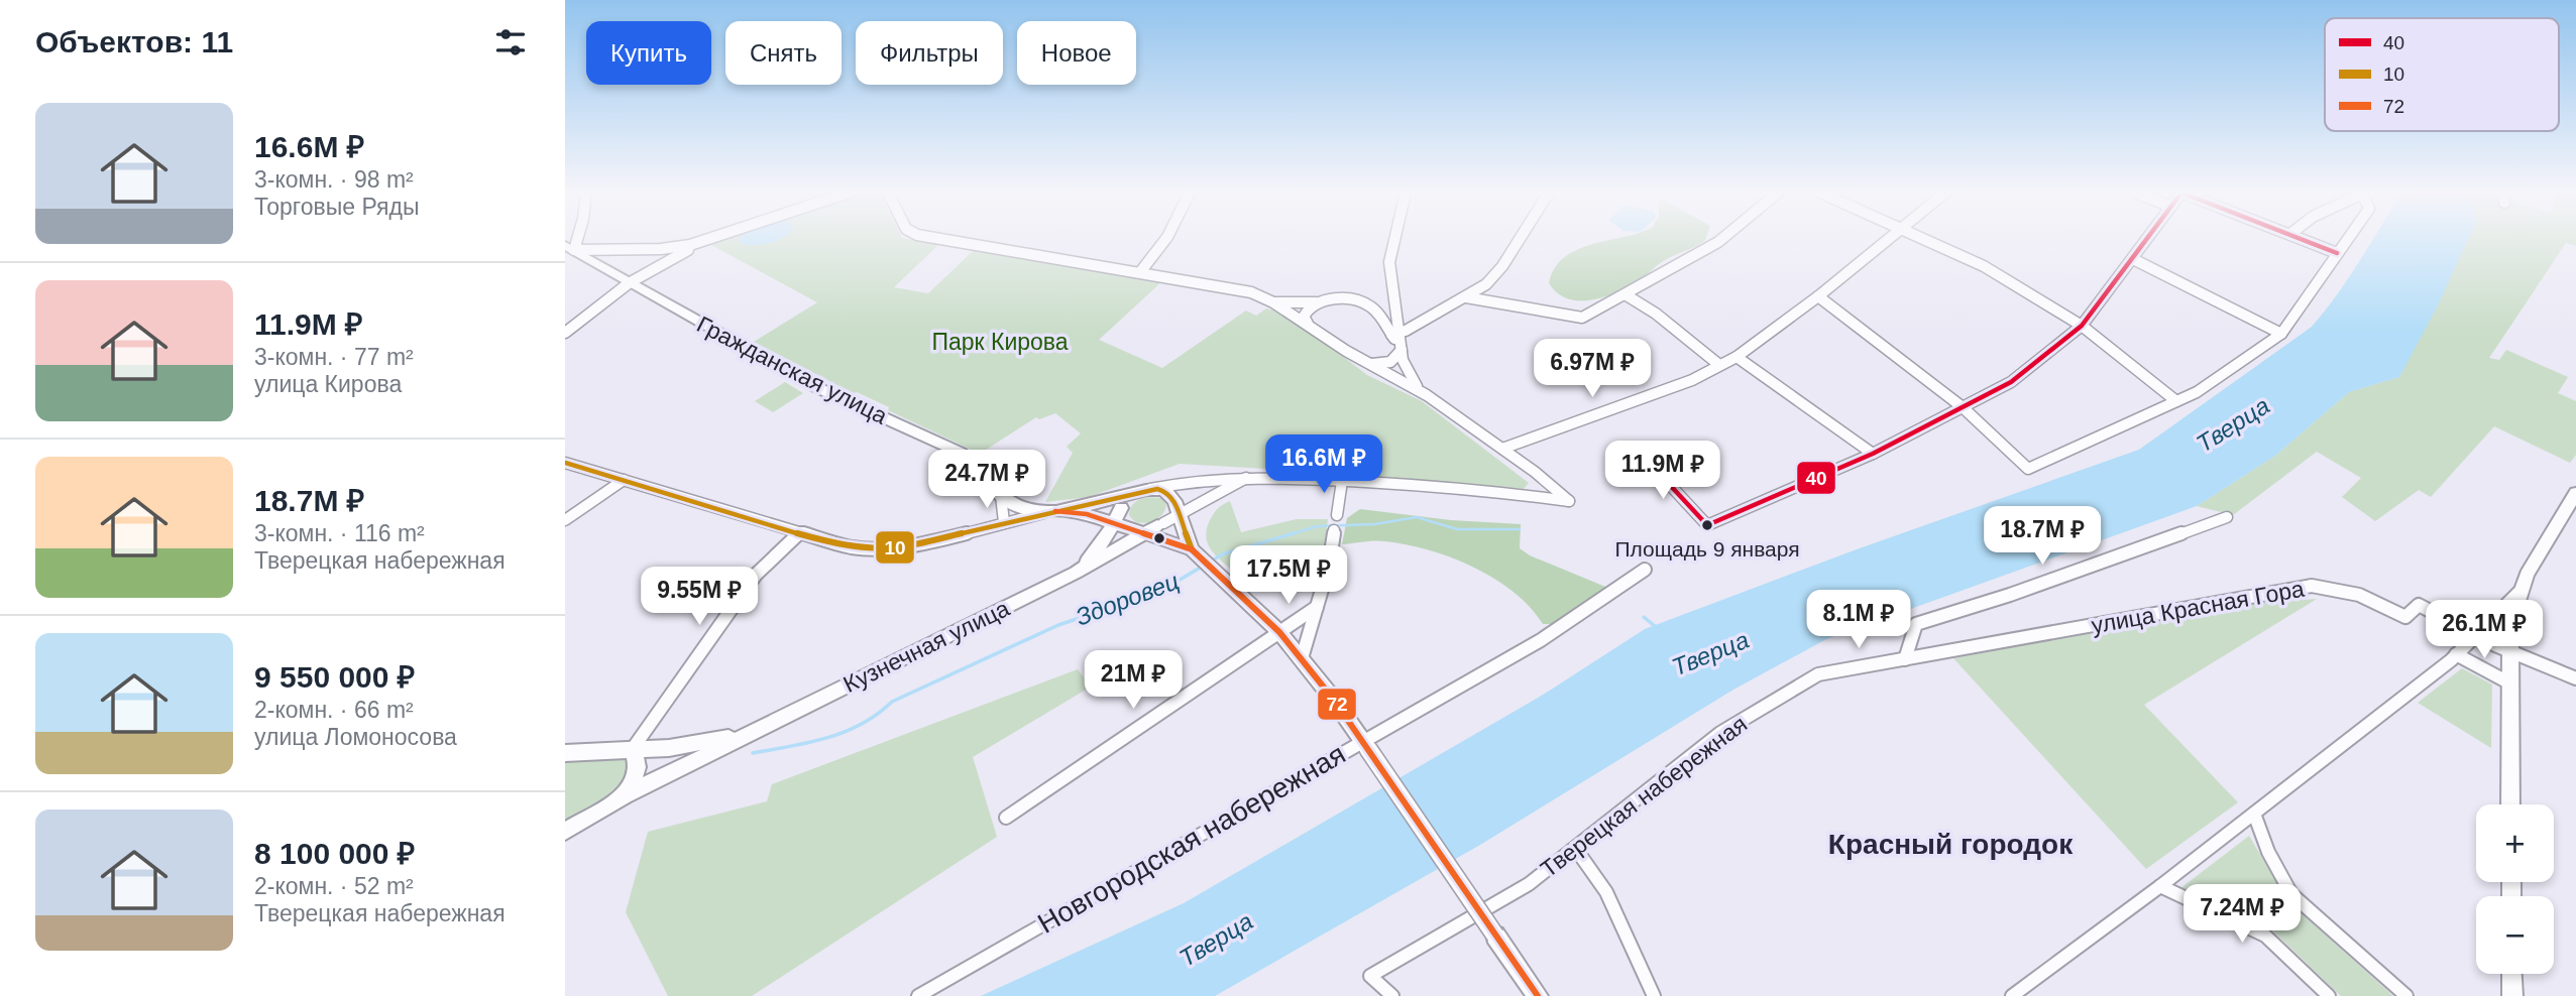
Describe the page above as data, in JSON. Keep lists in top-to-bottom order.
{
  "streets": {
    "main road": ["Гражданская улица", "Кузнечная улица"],
    "street": ["улица Красная Гора", "Тверецкая набережная", "Новгородская набережная"]
  },
  "crossings": [
    ["улица Красная Гора", "Тверецкая набережная"]
  ],
  "districts": ["Красный городок"],
  "water": ["Тверца", "Здоровец"],
  "parks": ["Парк Кирова"],
  "places": ["Площадь 9 января"],
  "lines": ["transit line 40", "transit line 10", "transit line 72"],
  "legend": ["40", "10", "72"],
  "page": {
    "heading": "Объектов: 11",
    "chip": [
      "Купить",
      "Снять",
      "Фильтры",
      "Новое"
    ],
    "list": [
      {
        "name": "16.6M ₽",
        "note": "3-комн. · 98 m² · Торговые Ряды"
      },
      {
        "name": "11.9M ₽",
        "note": "3-комн. · 77 m² · улица Кирова"
      },
      {
        "name": "18.7M ₽",
        "note": "3-комн. · 116 m² · Тверецкая набережная"
      },
      {
        "name": "9 550 000 ₽",
        "note": "2-комн. · 66 m² · улица Ломоносова"
      },
      {
        "name": "8 100 000 ₽",
        "note": "2-комн. · 52 m² · Тверецкая набережная"
      }
    ],
    "price": [
      "6.97M ₽",
      "16.6M ₽",
      "11.9M ₽",
      "24.7M ₽",
      "18.7M ₽",
      "17.5M ₽",
      "9.55M ₽",
      "8.1M ₽",
      "26.1M ₽",
      "21M ₽",
      "7.24M ₽"
    ],
    "map_buttons": ["+", "−"]
  }
}
